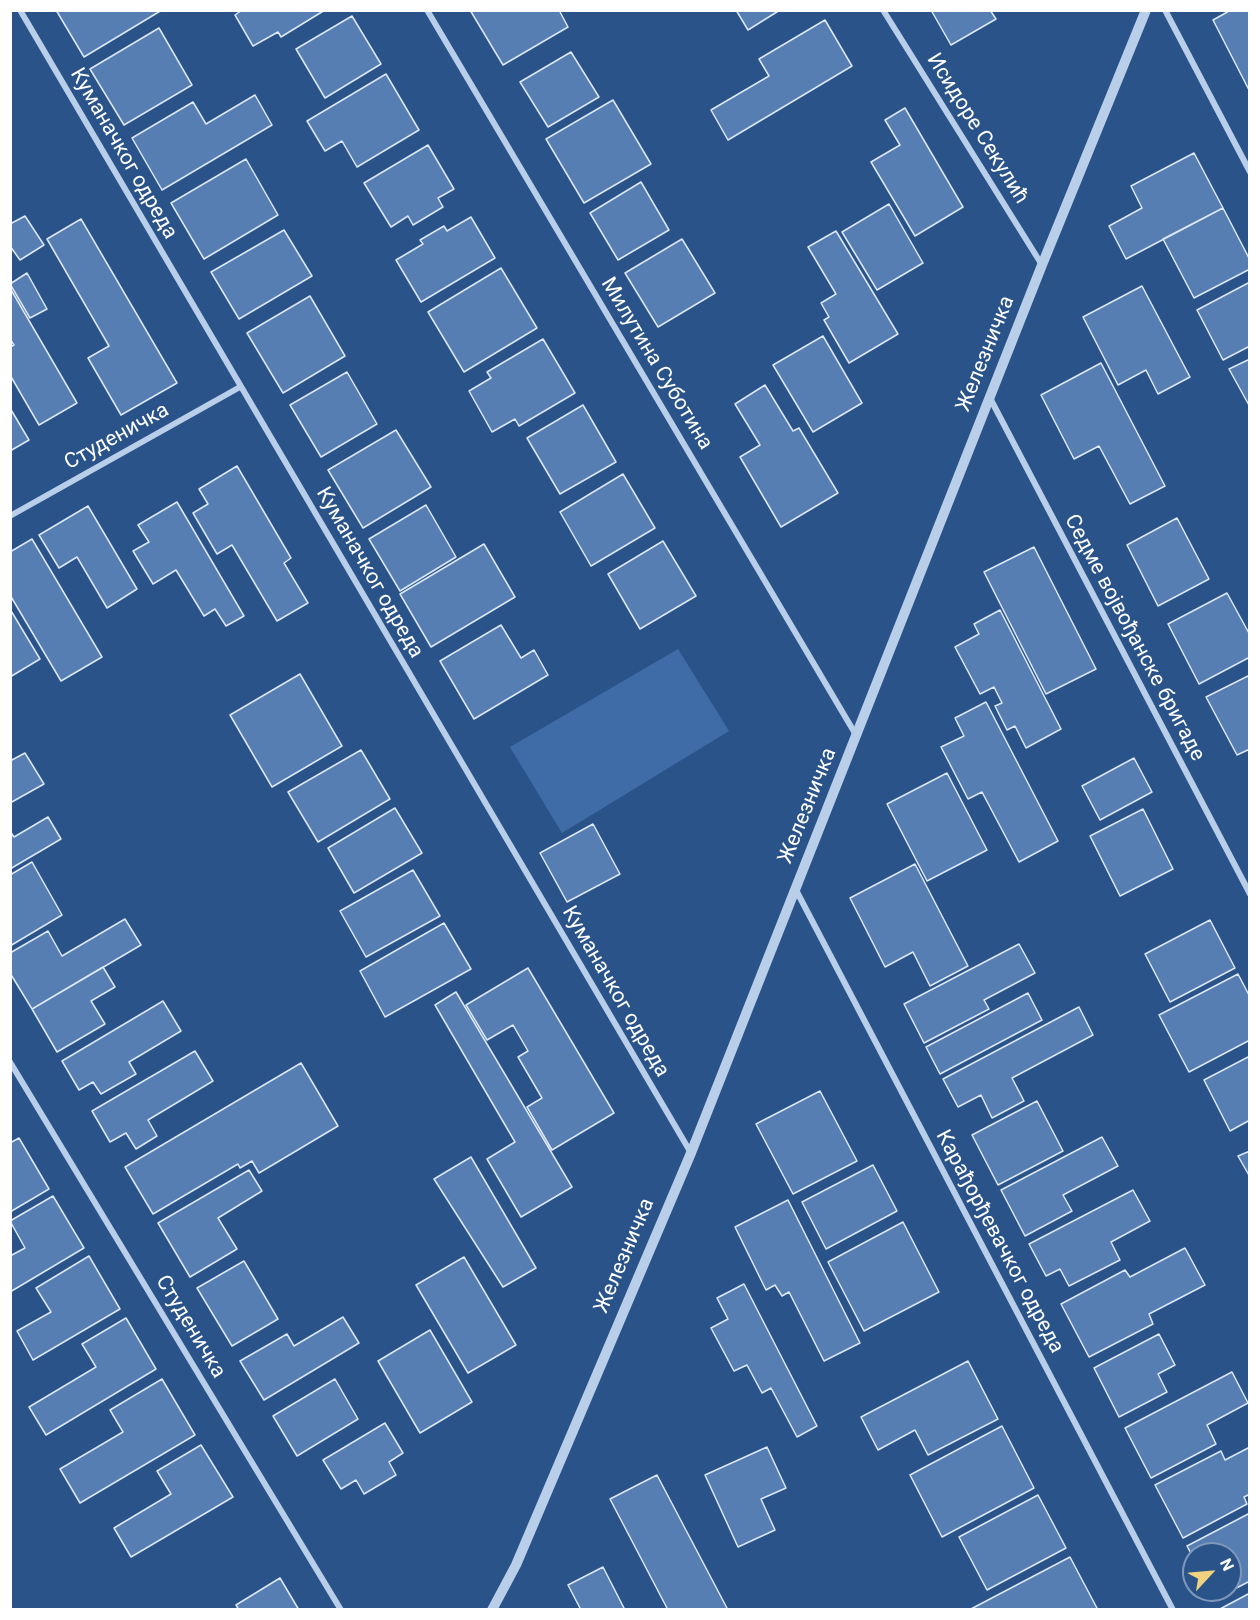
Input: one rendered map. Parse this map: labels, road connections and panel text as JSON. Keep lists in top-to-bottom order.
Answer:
{
  "streets": {
    "street": [
      "Исидоре Секулић",
      "Куманачког одреда",
      "Железничка",
      "Милутина Суботина",
      "Студеничка",
      "Седме војвођанске бригаде",
      "Карађорђевачког одреда"
    ]
  },
  "crossings": [
    ["Исидоре Секулић", "Железничка"],
    ["Куманачког одреда", "Железничка"],
    ["Куманачког одреда", "Студеничка"],
    ["Железничка", "Милутина Суботина"],
    ["Железничка", "Седме војвођанске бригаде"],
    ["Железничка", "Карађорђевачког одреда"]
  ],
  "north": "top right"
}
